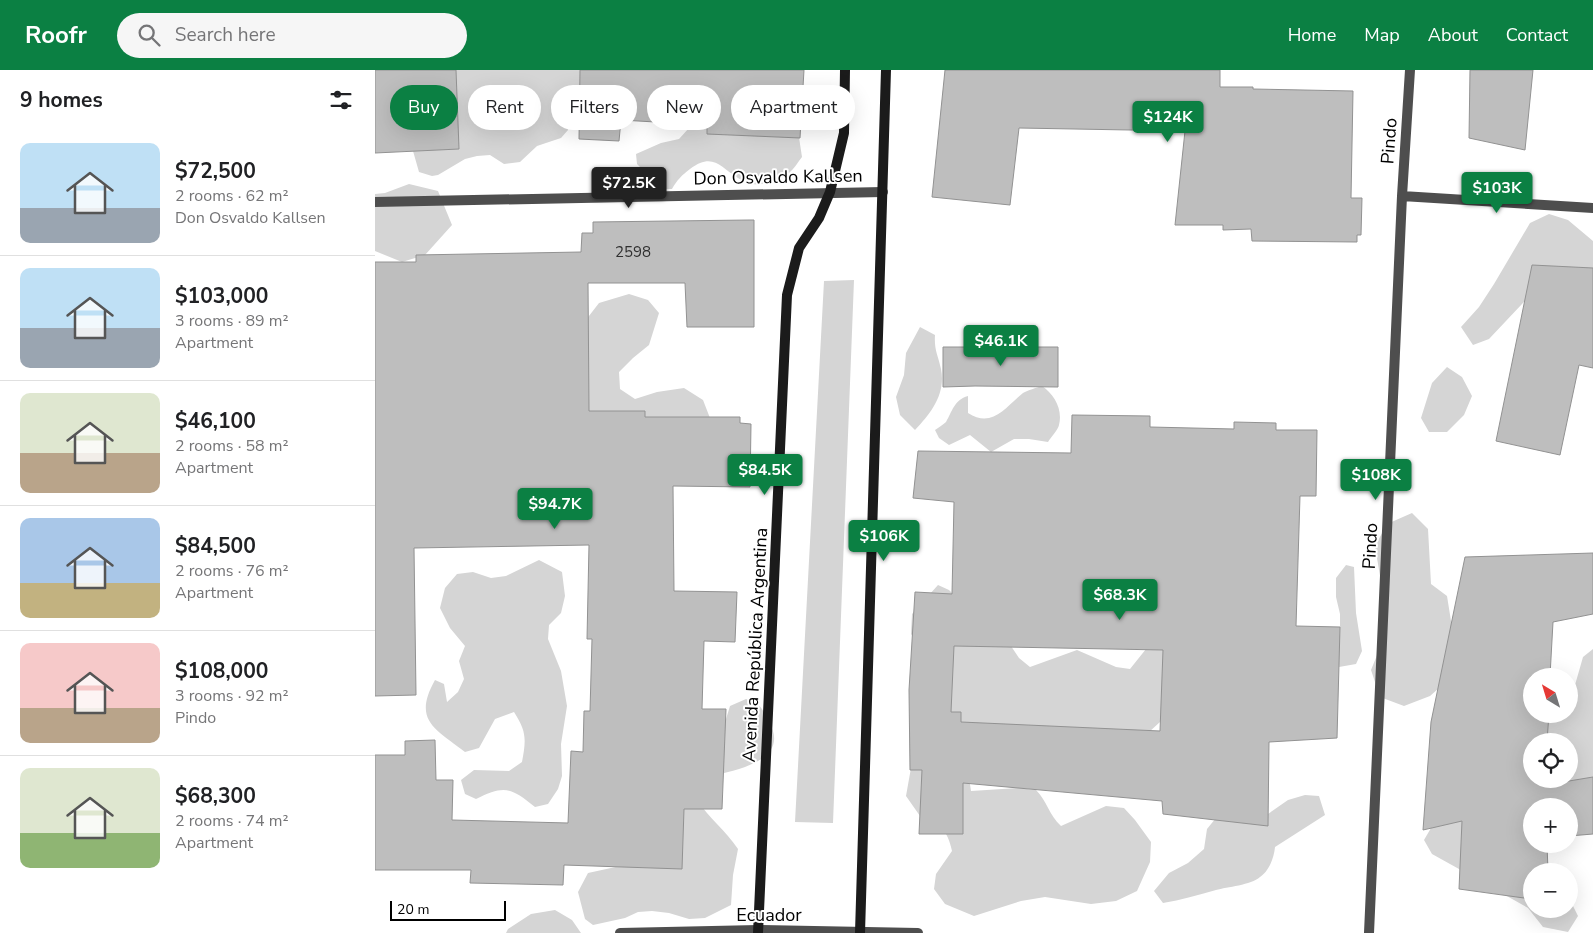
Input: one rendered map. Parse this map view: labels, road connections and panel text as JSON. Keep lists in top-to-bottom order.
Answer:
{
  "streets": {
    "main road": ["Avenida República Argentina"],
    "street": ["Pindo", "Don Osvaldo Kallsen", "Ecuador"]
  },
  "crossings": [
    ["Don Osvaldo Kallsen", "Avenida República Argentina"],
    ["Avenida República Argentina", "Ecuador"]
  ],
  "house_numbers": ["2598"],
  "scale_bar": "20 m",
  "north": "top left",
  "page": {
    "header": "Roofr",
    "search": "Search here",
    "nav": [
      "Home",
      "Map",
      "About",
      "Contact"
    ],
    "heading": "9 homes",
    "chip": [
      "Buy",
      "Rent",
      "Filters",
      "New",
      "Apartment"
    ],
    "price": [
      "$124K",
      "$72.5K",
      "$103K",
      "$46.1K",
      "$84.5K",
      "$108K",
      "$94.7K",
      "$106K",
      "$68.3K"
    ],
    "list": [
      {
        "name": "$72,500",
        "note": "2 rooms · 62 m² · Don Osvaldo Kallsen"
      },
      {
        "name": "$103,000",
        "note": "3 rooms · 89 m² · Apartment"
      },
      {
        "name": "$46,100",
        "note": "2 rooms · 58 m² · Apartment"
      },
      {
        "name": "$84,500",
        "note": "2 rooms · 76 m² · Apartment"
      },
      {
        "name": "$108,000",
        "note": "3 rooms · 92 m² · Pindo"
      },
      {
        "name": "$68,300",
        "note": "2 rooms · 74 m² · Apartment"
      }
    ],
    "map_buttons": ["+", "−"],
    "scale": "20 m"
  }
}
